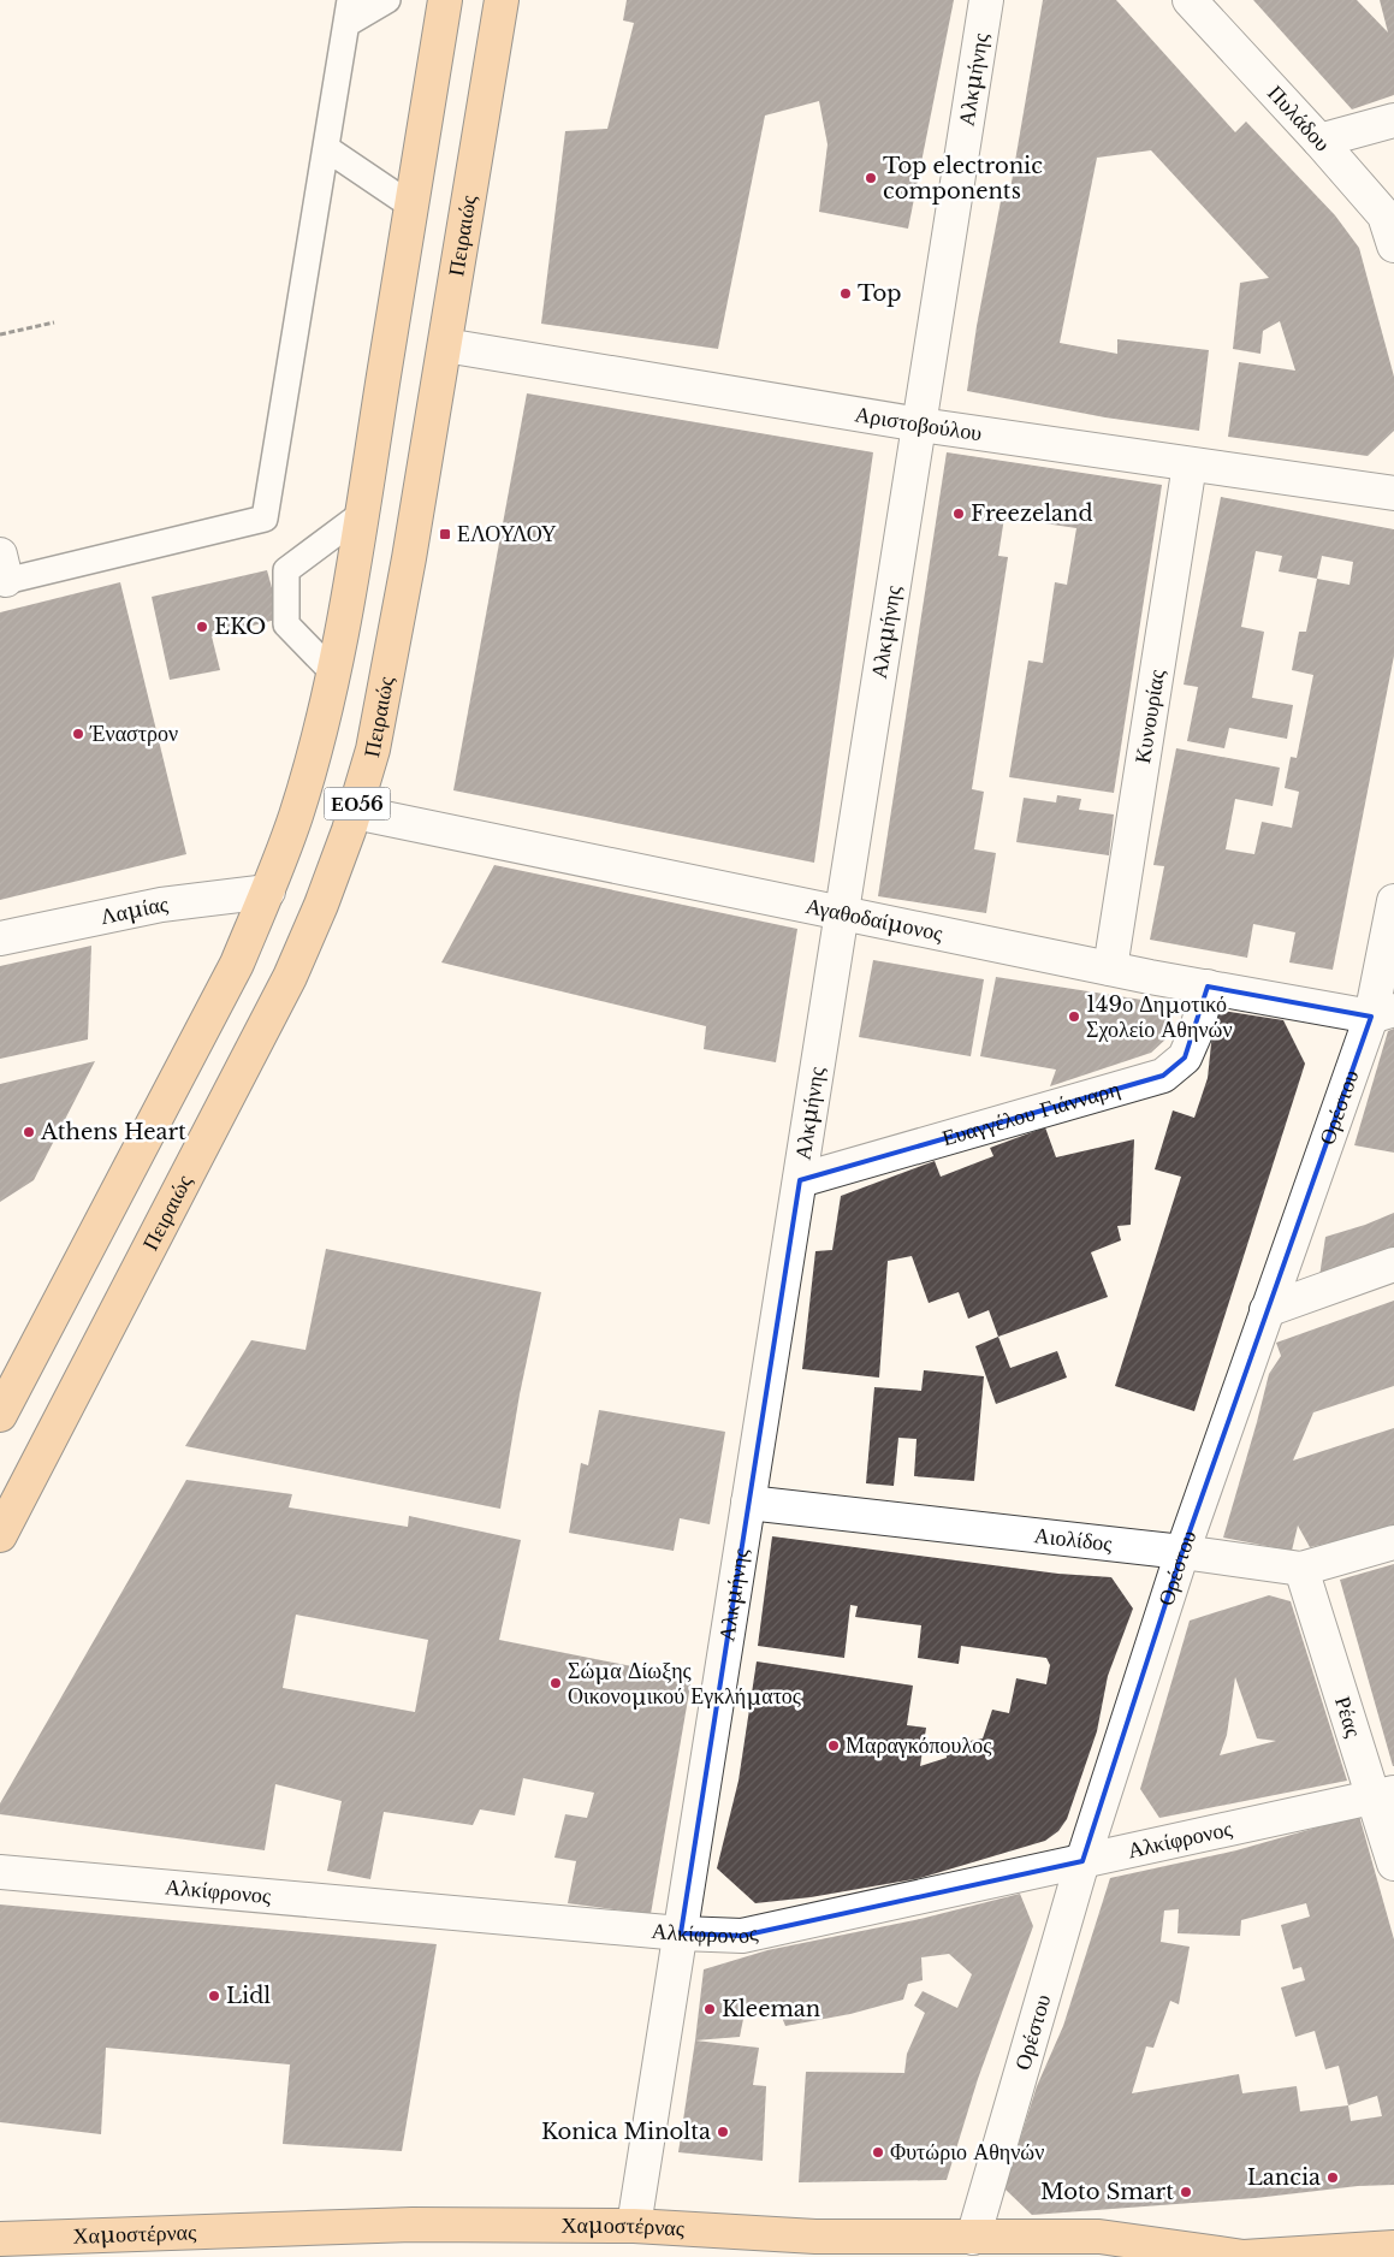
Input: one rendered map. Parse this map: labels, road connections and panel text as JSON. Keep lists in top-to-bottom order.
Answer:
{
  "streets": {
    "main road": ["Πειραιώς", "ΕΟ56", "Χαμοστέρνας"],
    "street": [
      "Αλκμήνης",
      "Πυλάδου",
      "Αριστοβούλου",
      "Κυνουρίας",
      "Λαμίας",
      "Αγαθοδαίμονος",
      "Ορέστου",
      "Ευαγγέλου Γιάνναρη",
      "Αιολίδος",
      "Ρέας",
      "Αλκίφρονος"
    ]
  },
  "crossings": [
    ["Αλκμήνης", "Αριστοβούλου"],
    ["Αλκμήνης", "Αγαθοδαίμονος"],
    ["Αλκμήνης", "Ευαγγέλου Γιάνναρη"],
    ["Αλκμήνης", "Αιολίδος"],
    ["Αλκμήνης", "Αλκίφρονος"],
    ["Αλκμήνης", "Χαμοστέρνας"],
    ["Πειραιώς", "Αριστοβούλου"],
    ["Πειραιώς", "Αγαθοδαίμονος"],
    ["Αριστοβούλου", "Κυνουρίας"],
    ["Κυνουρίας", "Αγαθοδαίμονος"],
    ["ΕΟ56", "Λαμίας"],
    ["Αγαθοδαίμονος", "Ορέστου"],
    ["Αγαθοδαίμονος", "Ευαγγέλου Γιάνναρη"],
    ["Ορέστου", "Αιολίδος"],
    ["Ορέστου", "Αλκίφρονος"],
    ["Ορέστου", "Χαμοστέρνας"],
    ["Αιολίδος", "Ρέας"],
    ["Ρέας", "Αλκίφρονος"]
  ],
  "places": {
    "other": [
      "Top electronic components",
      "Top",
      "Freezeland",
      "EKO",
      "Έναστρον",
      "149ο Δημοτικό Σχολείο Αθηνών",
      "Athens Heart",
      "Σώμα Δίωξης Οικονομικού Εγκλήματος",
      "Μαραγκόπουλος",
      "Lidl",
      "Kleeman",
      "Konica Minolta",
      "Φυτώριο Αθηνών",
      "Lancia",
      "Moto Smart"
    ],
    "transit": ["ΕΛΟΥΛΟΥ"]
  }
}
